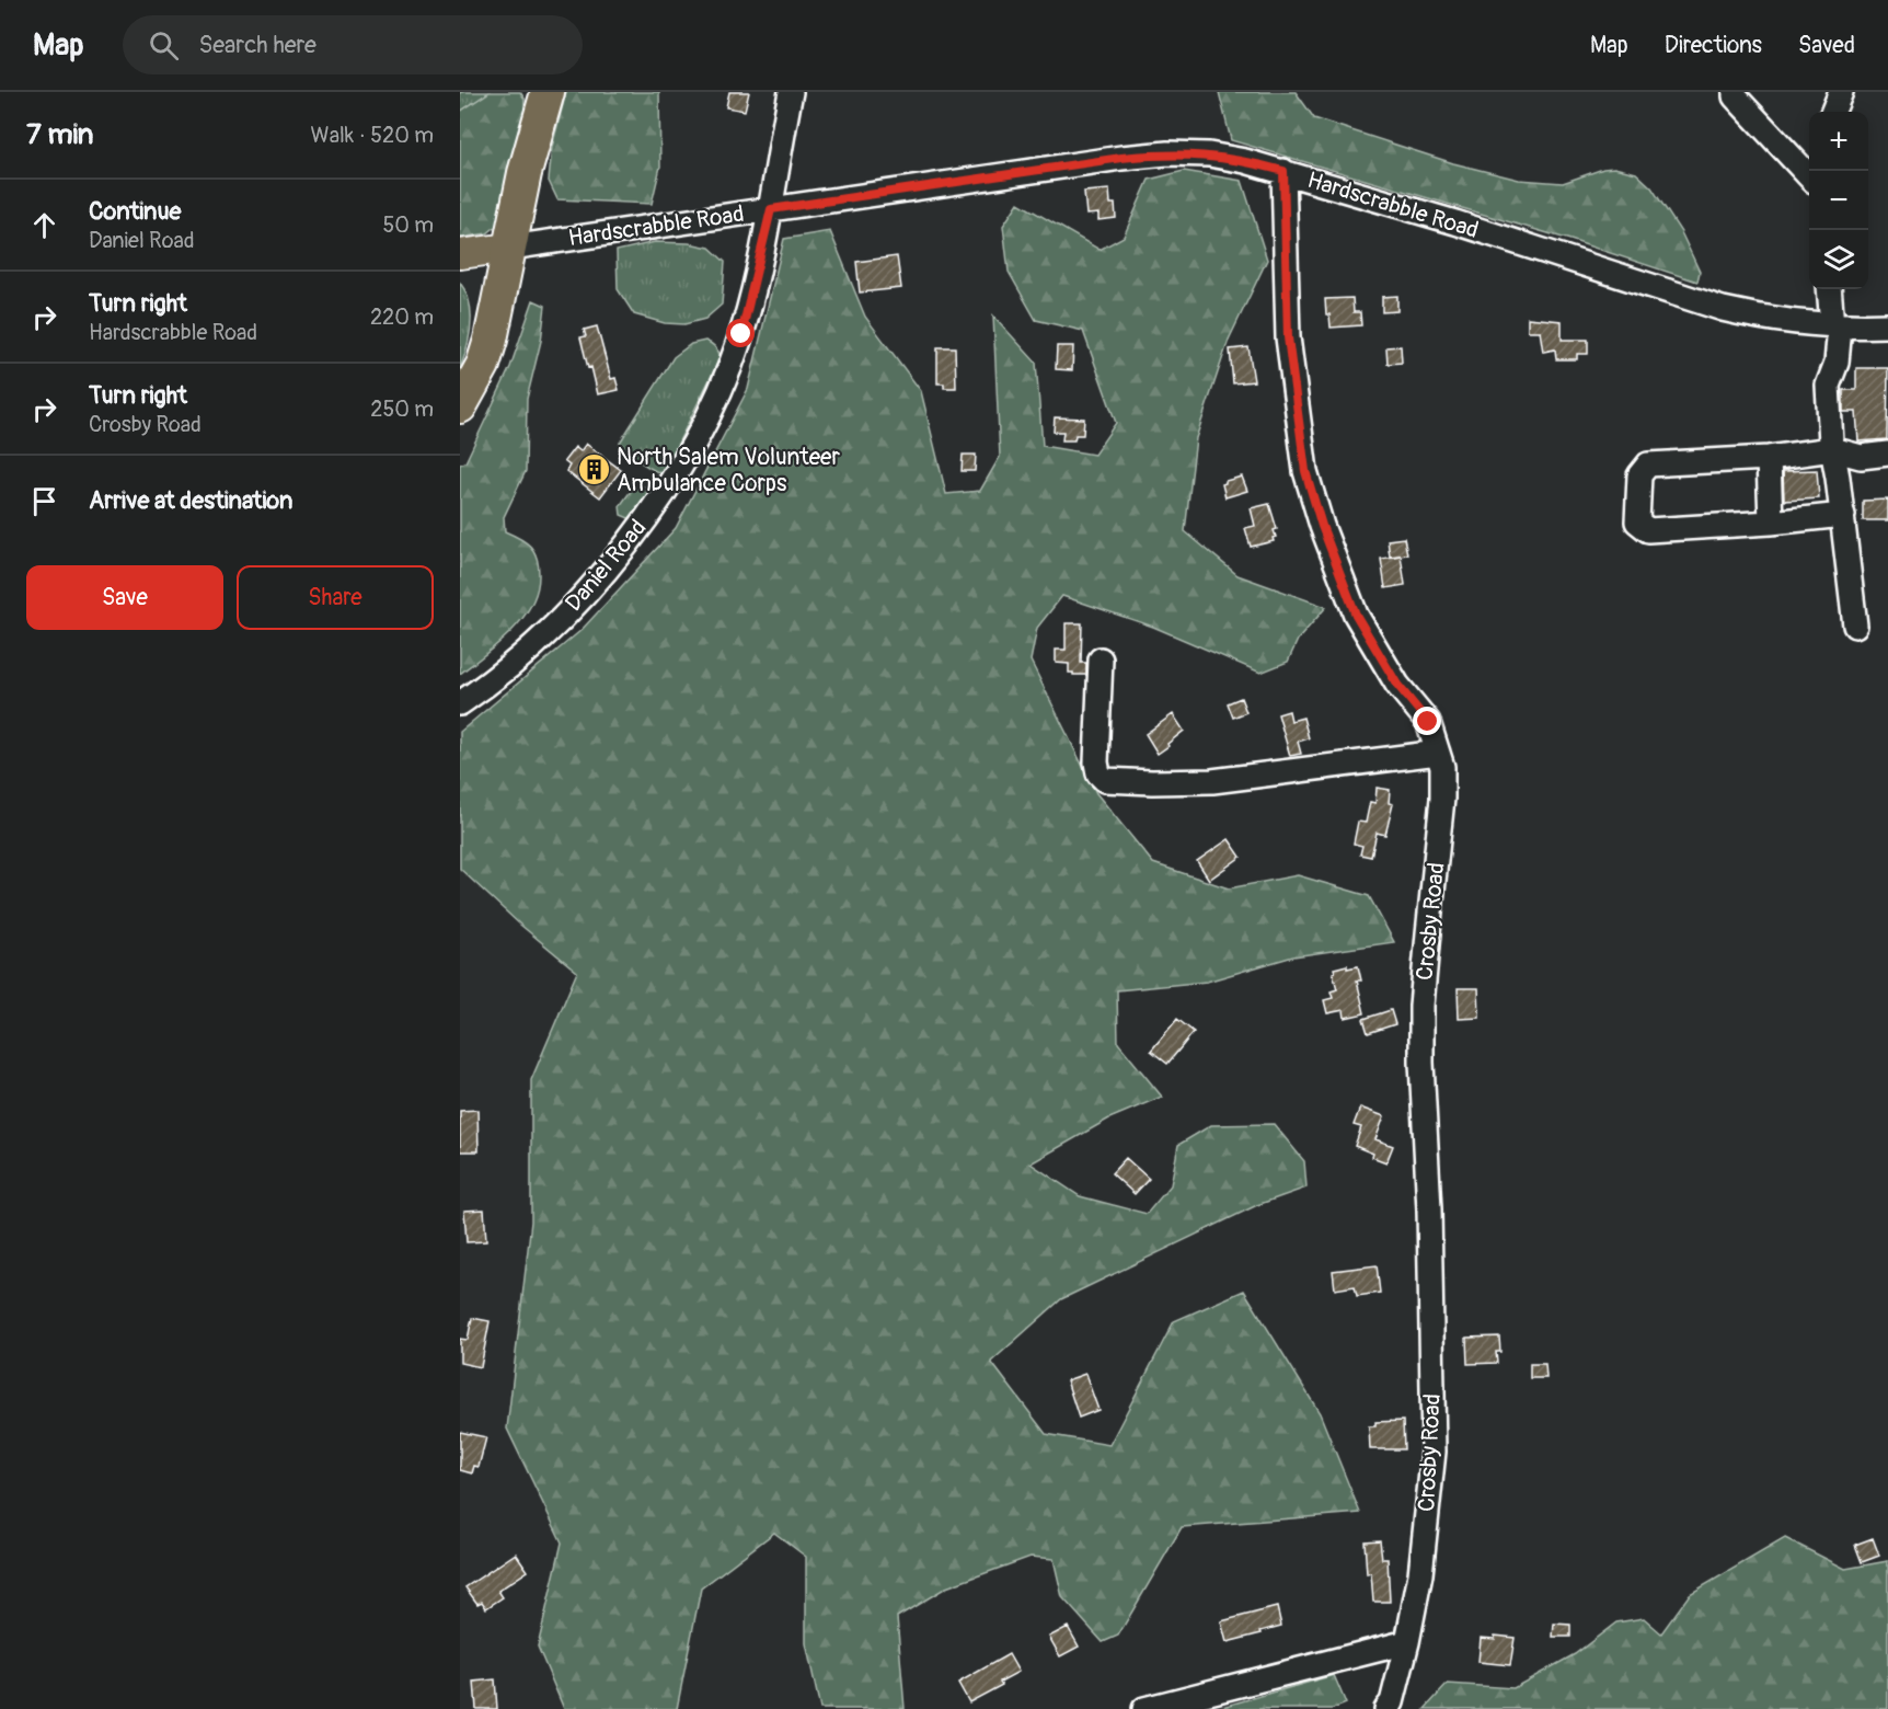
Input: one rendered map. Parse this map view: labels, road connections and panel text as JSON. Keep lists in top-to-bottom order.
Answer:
{
  "streets": {
    "main road": ["Hardscrabble Road"],
    "street": ["Daniel Road", "Crosby Road"]
  },
  "crossings": [
    ["Hardscrabble Road", "Daniel Road"],
    ["Hardscrabble Road", "Crosby Road"]
  ],
  "places": {
    "building": ["North Salem Volunteer Ambulance Corps"]
  },
  "page": {
    "header": "Map",
    "search": "Search here",
    "nav": ["Map", "Directions", "Saved"],
    "heading": ["7 min", "Walk · 520 m"],
    "map_buttons": ["+", "−"],
    "list": [
      ["Continue", "Daniel Road", "50 m"],
      ["Turn right", "Hardscrabble Road", "220 m"],
      ["Turn right", "Crosby Road", "250 m"],
      "Arrive at destination"
    ],
    "buttons": ["Save", "Share"]
  }
}
